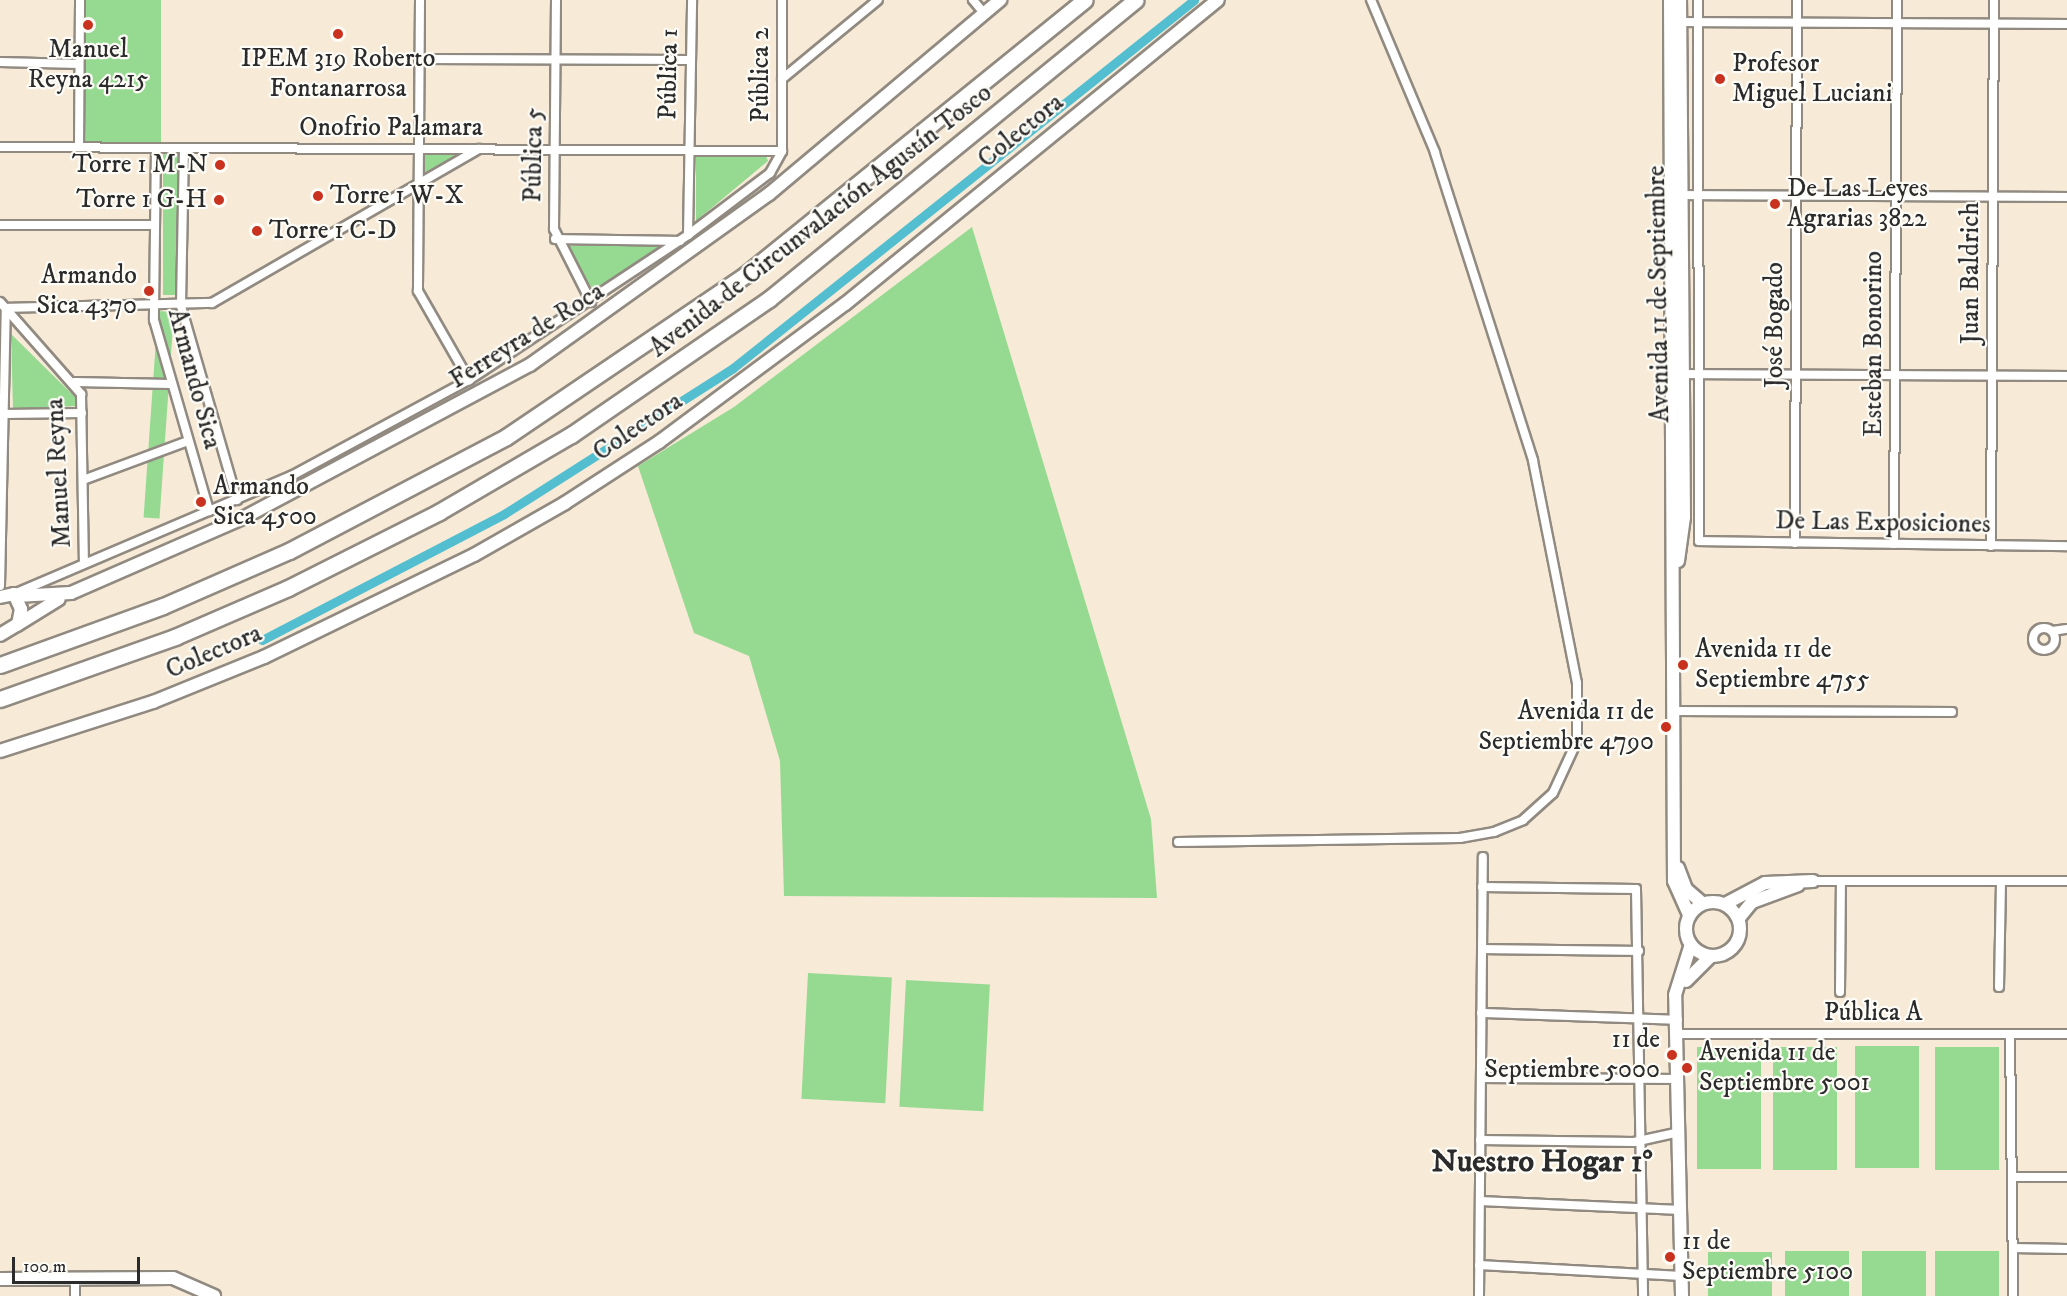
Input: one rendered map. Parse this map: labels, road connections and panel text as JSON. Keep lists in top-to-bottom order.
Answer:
{
  "streets": {
    "highway": ["Avenida de Circunvalación Agustín Tosco"],
    "street": [
      "Pública 1",
      "Pública 2",
      "Onofrio Palamara",
      "Colectora",
      "Pública 5",
      "Juan Baldrich",
      "Avenida 11 de Septiembre",
      "José Bogado",
      "Ferreyra de Roca",
      "Esteban Bonorino",
      "Armando Sica",
      "Manuel Reyna",
      "De Las Exposiciones",
      "Pública A"
    ]
  },
  "crossings": [
    ["Pública 1", "Onofrio Palamara"],
    ["Pública 2", "Onofrio Palamara"],
    ["Onofrio Palamara", "Pública 5"],
    ["Onofrio Palamara", "Armando Sica"],
    ["Juan Baldrich", "De Las Exposiciones"],
    ["Avenida 11 de Septiembre", "De Las Exposiciones"],
    ["José Bogado", "De Las Exposiciones"],
    ["Ferreyra de Roca", "Armando Sica"],
    ["Ferreyra de Roca", "Manuel Reyna"],
    ["Esteban Bonorino", "De Las Exposiciones"]
  ],
  "districts": ["Nuestro Hogar 1°"],
  "places": [
    "Manuel Reyna 4215",
    "IPEM 319 Roberto Fontanarrosa",
    "Profesor Miguel Luciani",
    "Torre 1 M-N",
    "Torre 1 W-X",
    "Torre 1 G-H",
    "De Las Leyes Agrarias 3822",
    "Torre 1 C-D",
    "Armando Sica 4370",
    "Armando Sica 4500",
    "Avenida 11 de Septiembre 4755",
    "Avenida 11 de Septiembre 4790",
    "11 de Septiembre 5000",
    "Avenida 11 de Septiembre 5001",
    "11 de Septiembre 5100"
  ],
  "scale_bar": "100 m"
}
